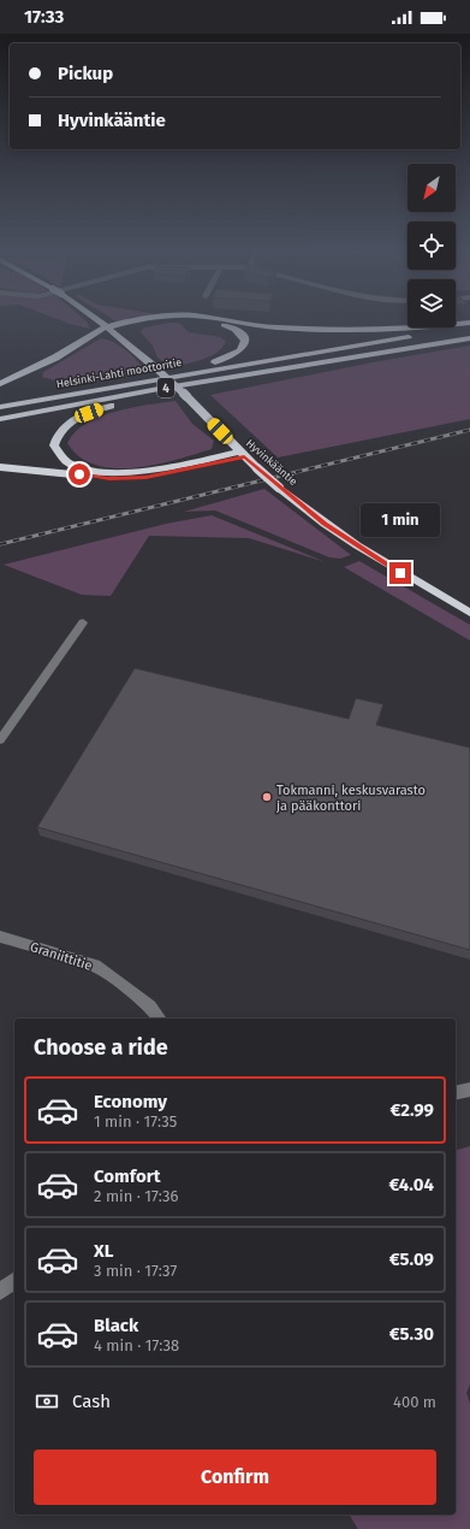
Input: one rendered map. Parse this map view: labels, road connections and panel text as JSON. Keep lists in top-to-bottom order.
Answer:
{
  "streets": {
    "highway": ["Helsinki-Lahti moottoritie", "4", "Hyvinkääntie"],
    "street": ["Graniittitie"]
  },
  "places": ["Tokmanni, keskusvarasto ja pääkonttori"],
  "north": "bottom left",
  "page": {
    "status": "17:33",
    "banner": ["Pickup", "Hyvinkääntie"],
    "bubble": "1 min",
    "heading": "Choose a ride",
    "list": [
      {
        "name": "Economy",
        "note": "1 min · 17:35",
        "value": "€2.99"
      },
      {
        "name": "Comfort",
        "note": "2 min · 17:36",
        "value": "€4.04"
      },
      {
        "name": "XL",
        "note": "3 min · 17:37",
        "value": "€5.09"
      },
      {
        "name": "Black",
        "note": "4 min · 17:38",
        "value": "€5.30"
      }
    ],
    "pay": ["Cash", "400 m"],
    "buttons": "Confirm"
  }
}
